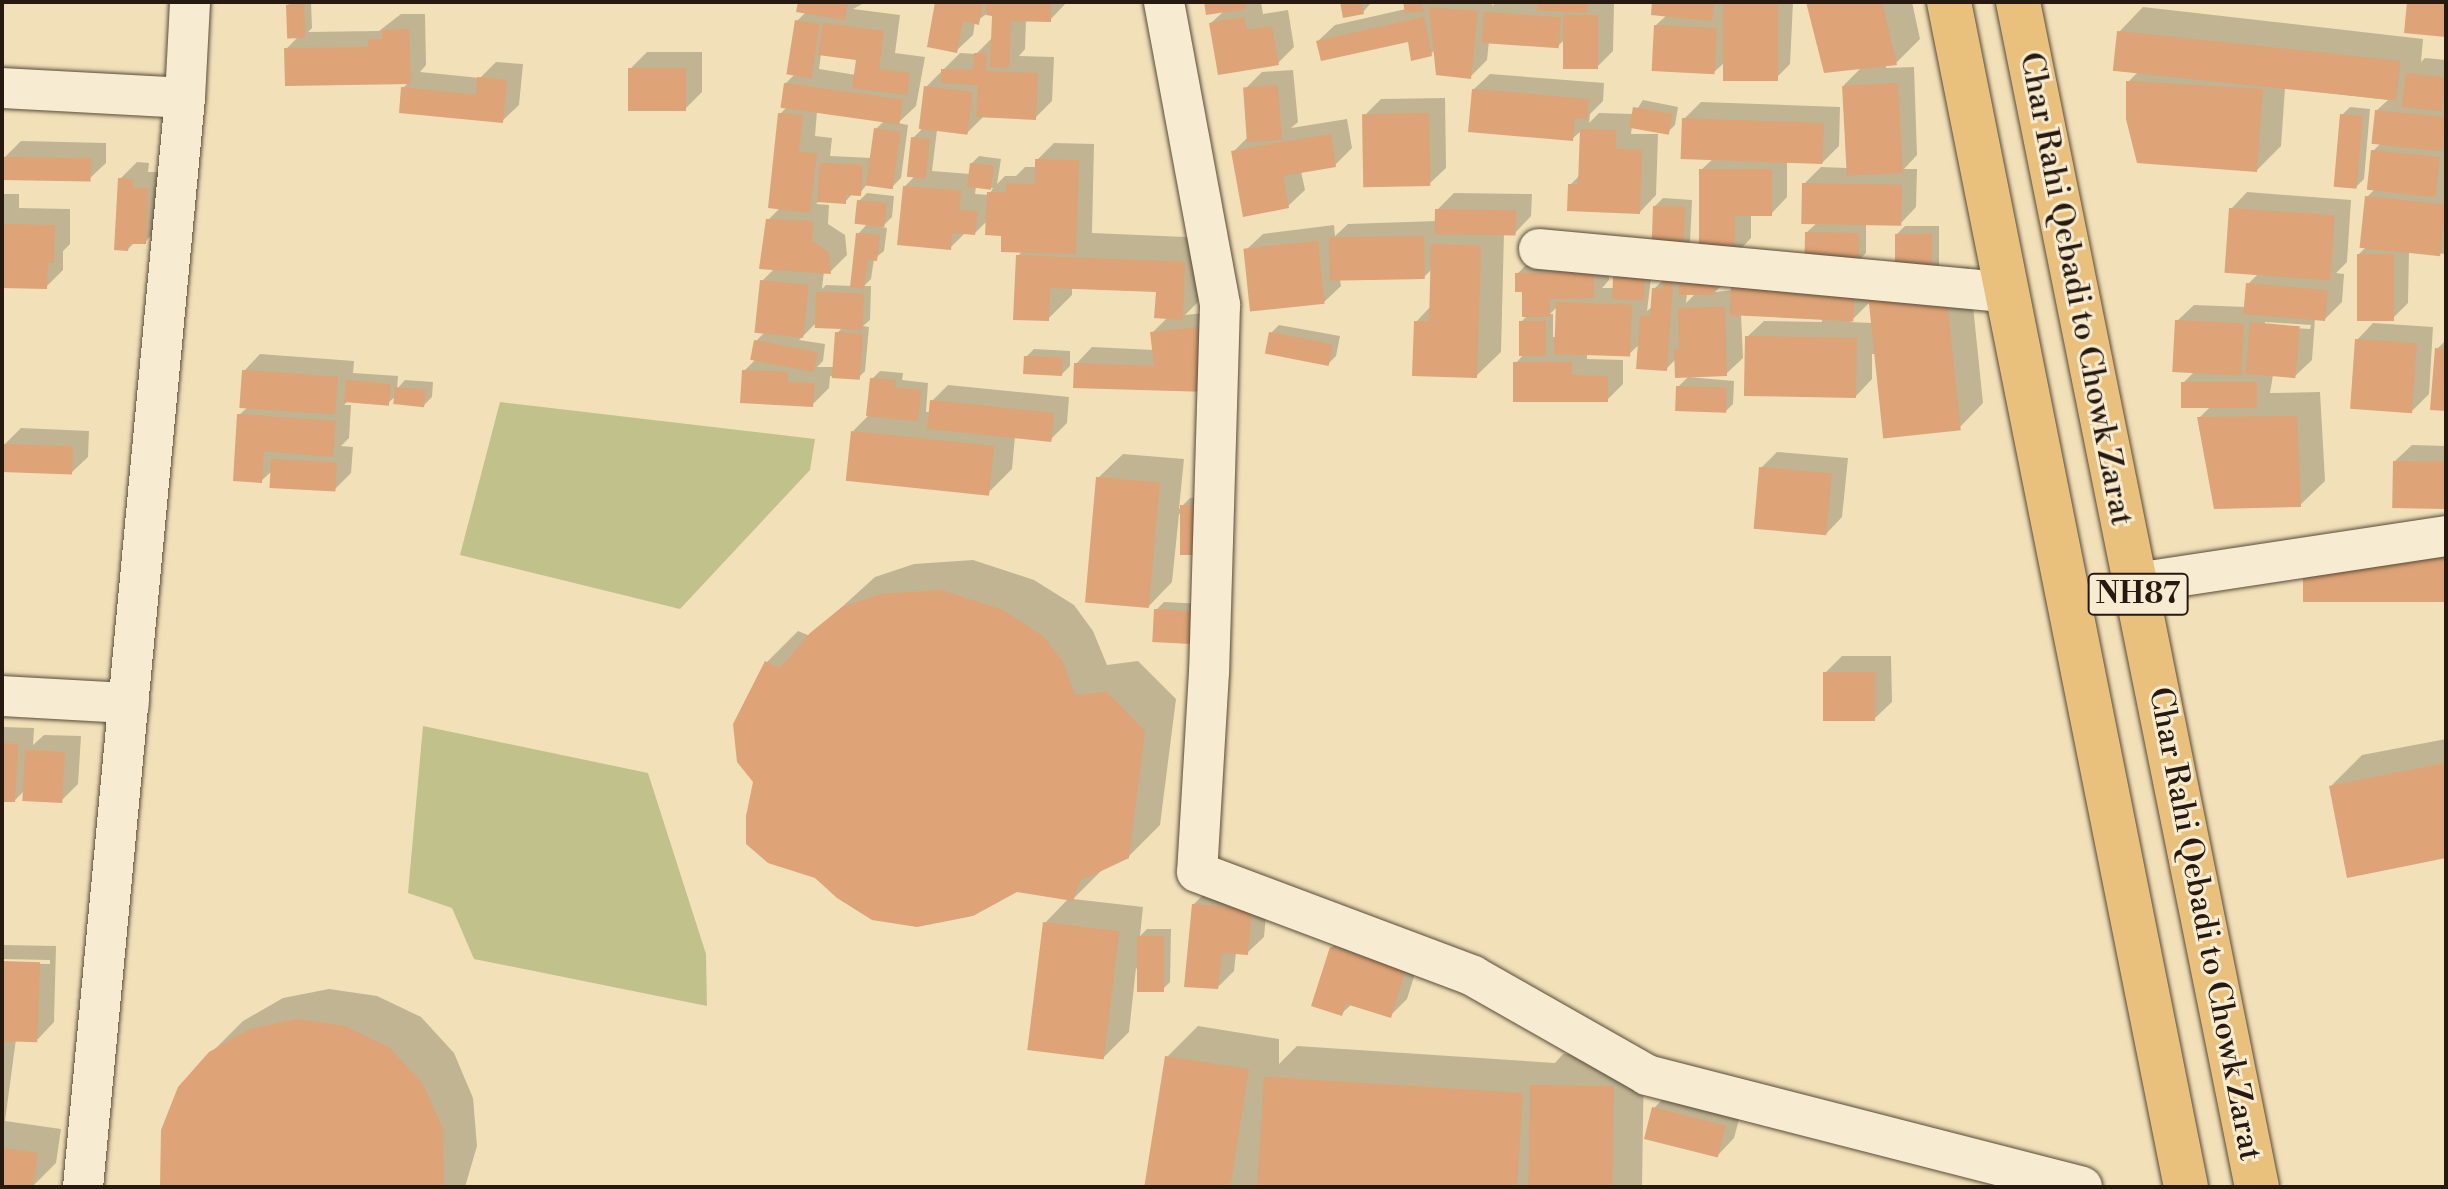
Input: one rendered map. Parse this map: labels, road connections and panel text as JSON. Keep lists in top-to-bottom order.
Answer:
{
  "streets": {
    "highway": ["Char Rahi Qebadi to Chowk Zarat", "NH87"]
  }
}
